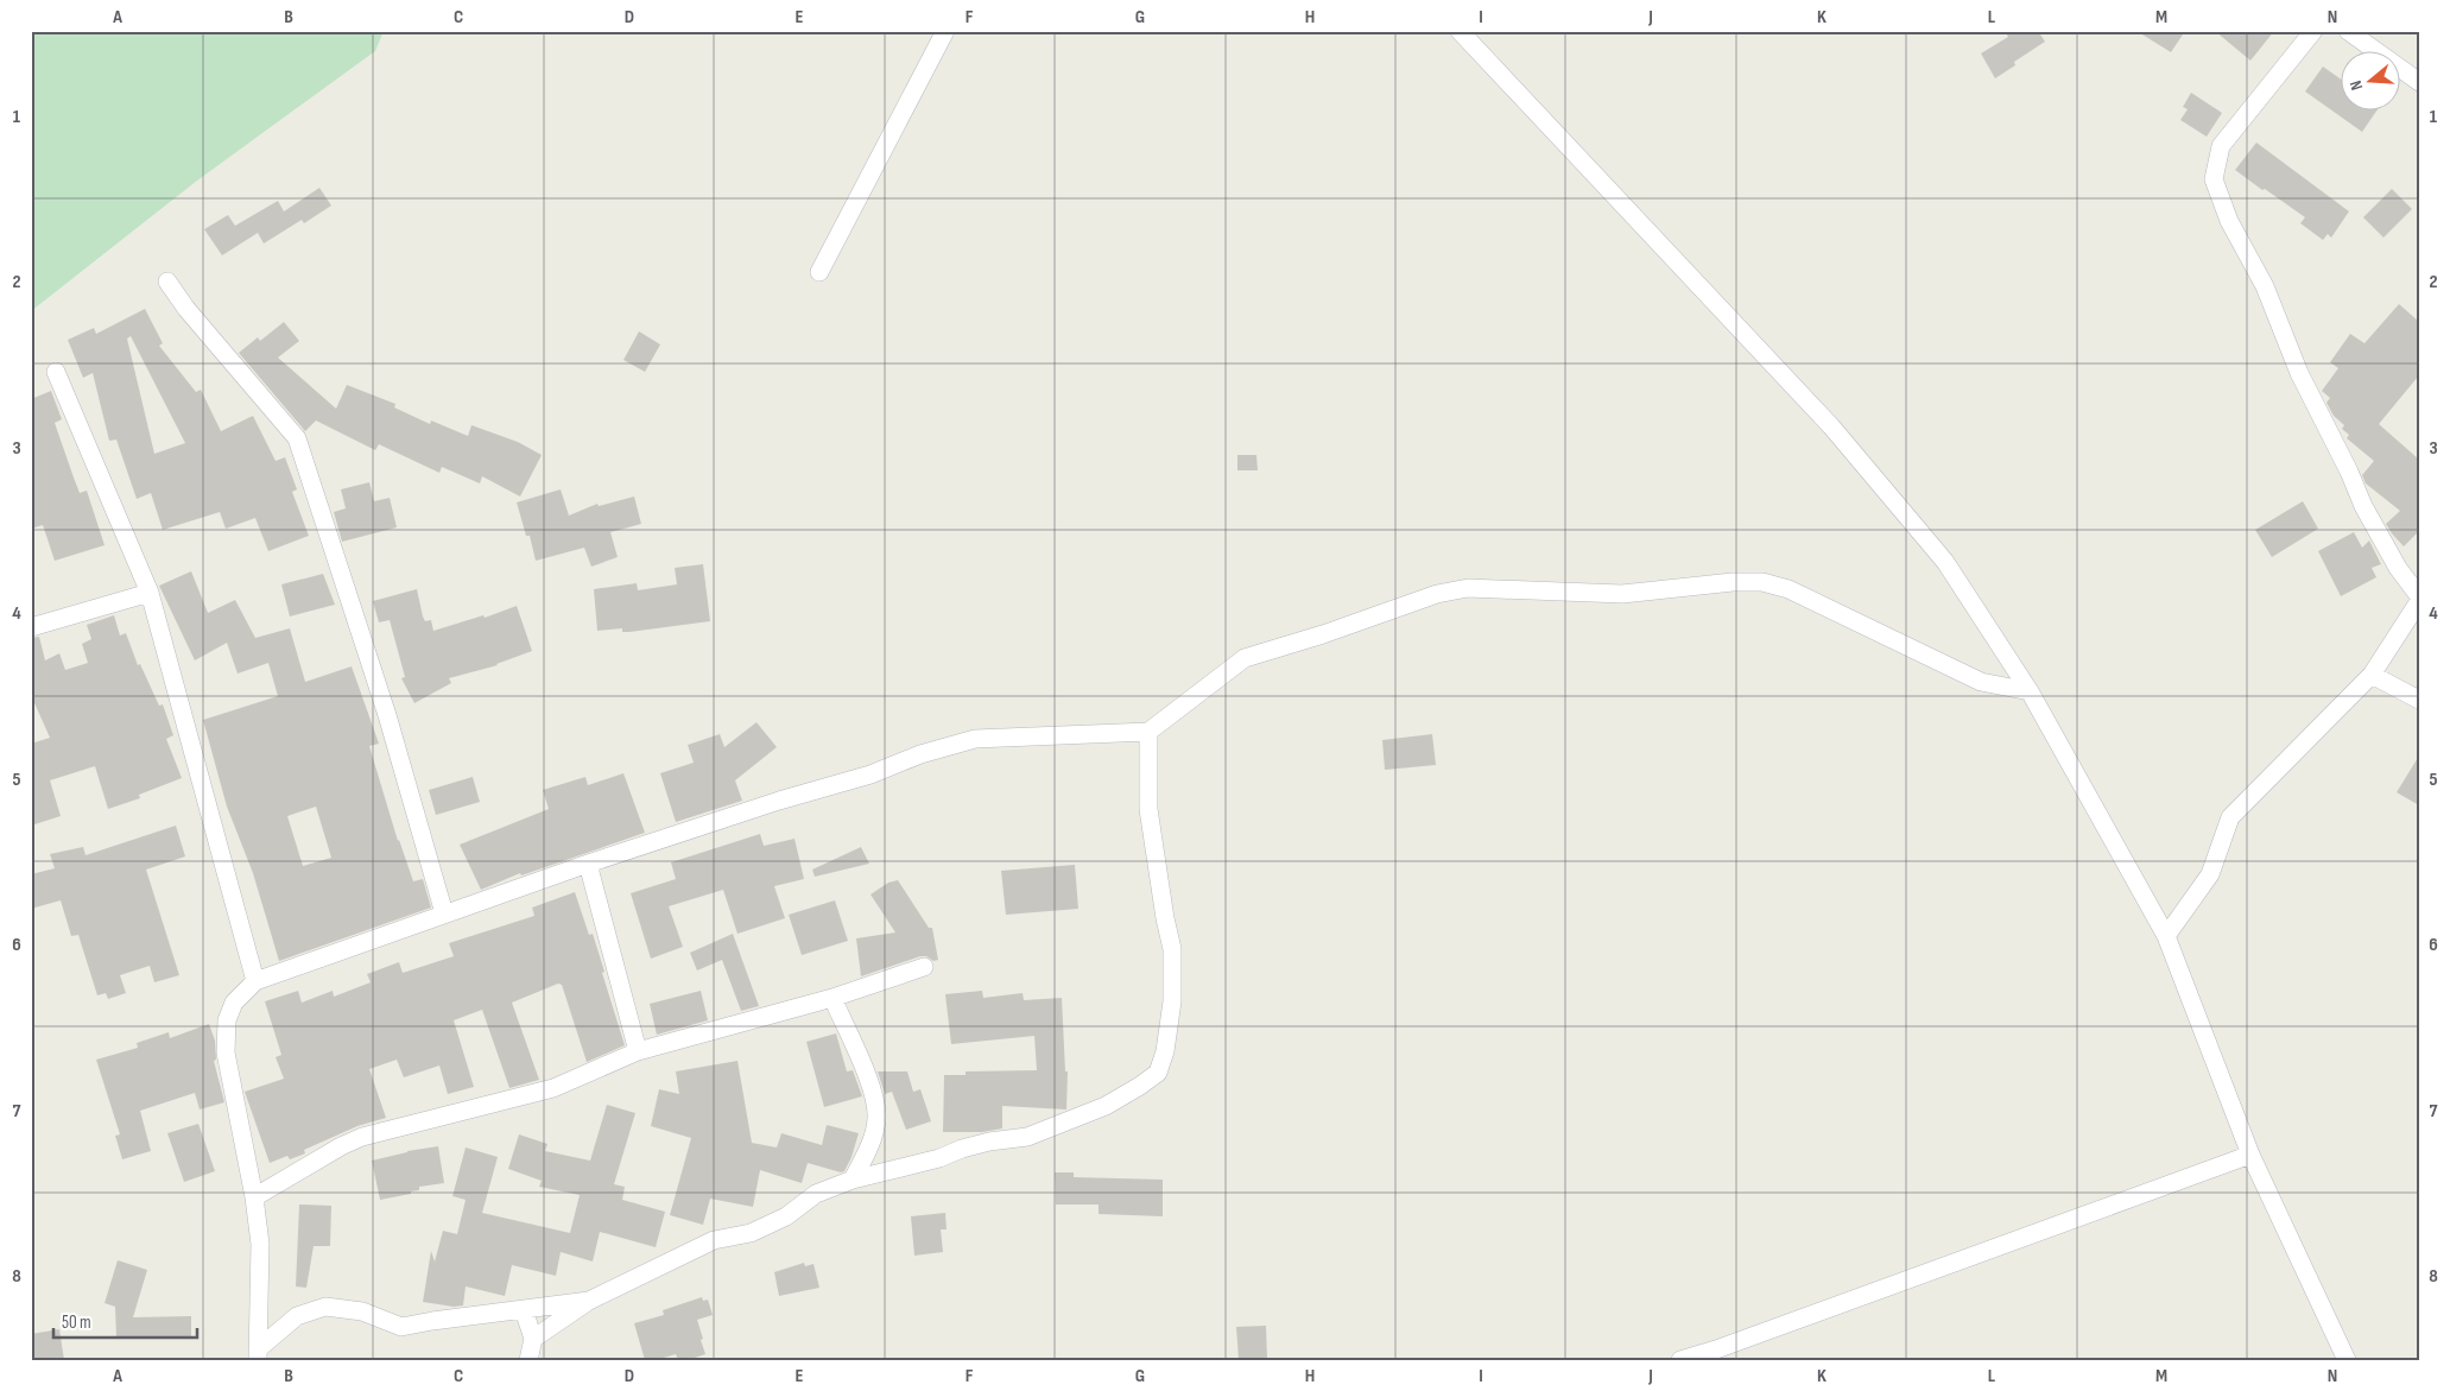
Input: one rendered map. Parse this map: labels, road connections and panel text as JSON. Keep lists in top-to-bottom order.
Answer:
{
  "scale_bar": "50 m",
  "north": "left",
  "grid": {
    "columns": [
      "A",
      "B",
      "C",
      "D",
      "E",
      "F",
      "G",
      "H",
      "I",
      "J",
      "K",
      "L",
      "M",
      "N"
    ],
    "rows": [
      "1",
      "2",
      "3",
      "4",
      "5",
      "6",
      "7",
      "8"
    ]
  }
}
